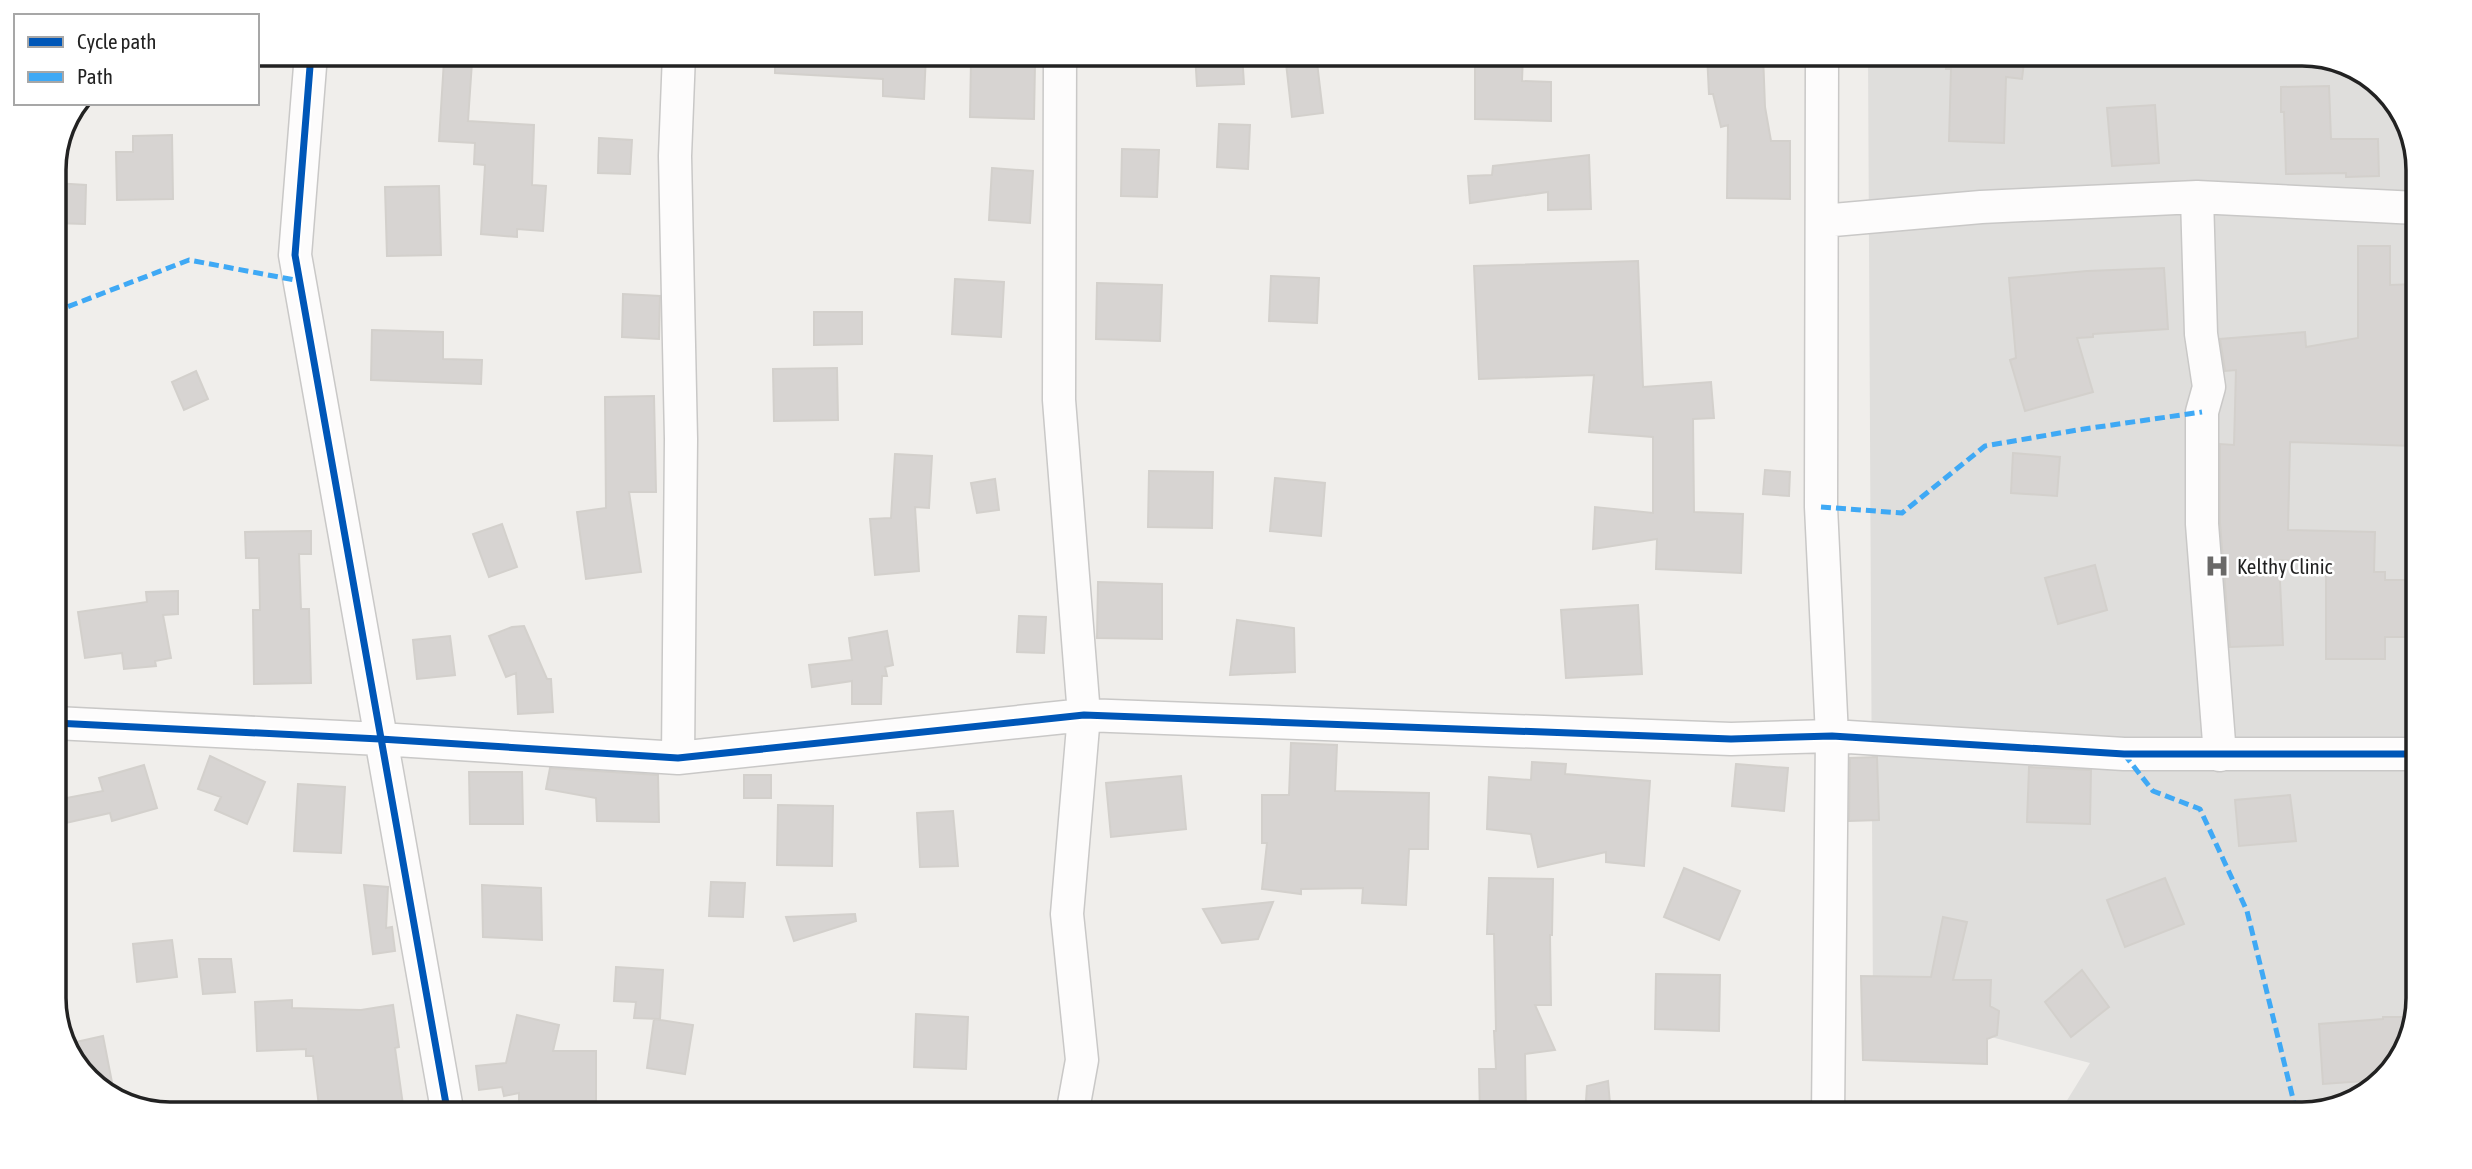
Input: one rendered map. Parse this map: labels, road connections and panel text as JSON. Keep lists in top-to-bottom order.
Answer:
{
  "places": {
    "hospital": ["Kelthy Clinic"]
  },
  "legend": ["Cycle path", "Path"]
}
